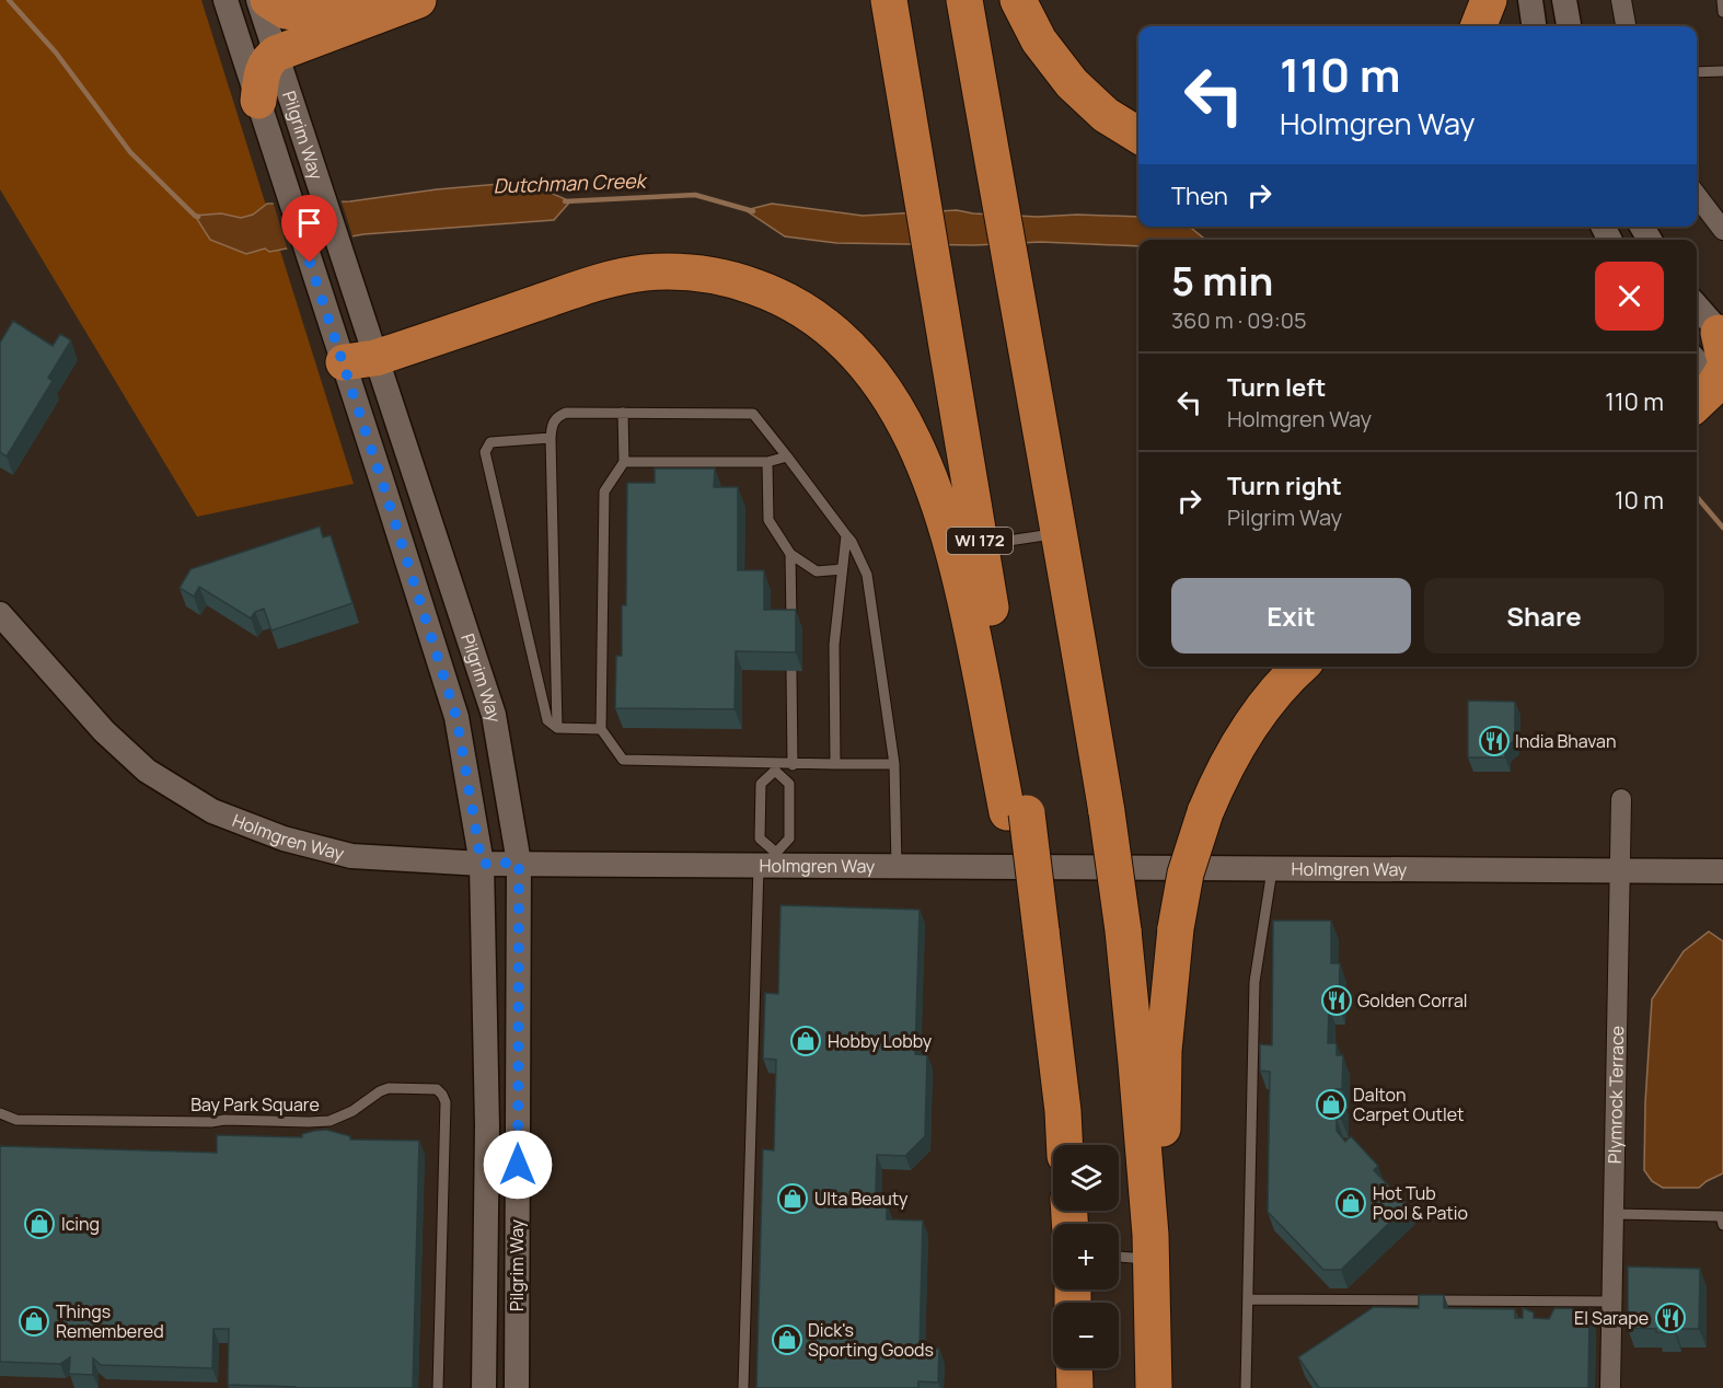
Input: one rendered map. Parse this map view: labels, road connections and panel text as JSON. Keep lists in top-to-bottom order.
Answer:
{
  "streets": {
    "highway": ["WI 172"],
    "street": ["Pilgrim Way", "Holmgren Way", "Plymrock Terrace"],
    "lane": ["Bay Park Square"]
  },
  "crossings": [
    ["Pilgrim Way", "Holmgren Way"],
    ["Holmgren Way", "Plymrock Terrace"]
  ],
  "water": ["Dutchman Creek"],
  "places": {
    "restaurant": ["India Bhavan", "Golden Corral", "El Sarape"],
    "shop": [
      "Hobby Lobby",
      "Dalton Carpet Outlet",
      "Ulta Beauty",
      "Hot Tub Pool & Patio",
      "Icing",
      "Things Remembered",
      "Dick's Sporting Goods"
    ]
  },
  "page": {
    "turn": ["110 m", "Holmgren Way"],
    "then": "Then",
    "heading": ["5 min", "360 m · 09:05"],
    "list": [
      {
        "name": "Turn left",
        "note": "Holmgren Way",
        "value": "110 m"
      },
      {
        "name": "Turn right",
        "note": "Pilgrim Way",
        "value": "10 m"
      }
    ],
    "buttons": ["Exit", "Share"],
    "map_buttons": ["+", "−"]
  }
}
